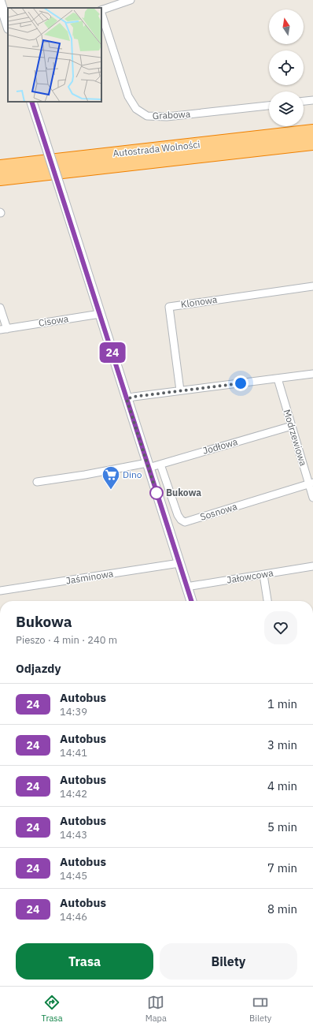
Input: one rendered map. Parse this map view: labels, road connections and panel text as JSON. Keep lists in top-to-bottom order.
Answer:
{
  "streets": {
    "highway": ["Autostrada Wolności"],
    "street": [
      "Grabowa",
      "Klonowa",
      "Cisowa",
      "Modrzewiowa",
      "Jodłowa",
      "Sosnowa",
      "Jałowcowa",
      "Jaśminowa"
    ]
  },
  "crossings": [
    ["Modrzewiowa", "Jodłowa"],
    ["Modrzewiowa", "Sosnowa"],
    ["Jodłowa", "Sosnowa"]
  ],
  "places": {
    "supermarket": ["Dino"],
    "other": ["Bukowa"]
  },
  "lines": ["bus line 24"],
  "north": "top",
  "page": {
    "on_map": "24",
    "heading": [
      ["Bukowa", "Pieszo · 4 min · 240 m"],
      "Odjazdy"
    ],
    "list": [
      {
        "mark": "24",
        "name": "Autobus",
        "note": "14:39",
        "value": "1 min"
      },
      {
        "mark": "24",
        "name": "Autobus",
        "note": "14:41",
        "value": "3 min"
      },
      {
        "mark": "24",
        "name": "Autobus",
        "note": "14:42",
        "value": "4 min"
      },
      {
        "mark": "24",
        "name": "Autobus",
        "note": "14:43",
        "value": "5 min"
      },
      {
        "mark": "24",
        "name": "Autobus",
        "note": "14:45",
        "value": "7 min"
      },
      {
        "mark": "24",
        "name": "Autobus",
        "note": "14:46",
        "value": "8 min"
      }
    ],
    "buttons": ["Trasa", "Bilety"],
    "tabs": ["Trasa", "Mapa", "Bilety"]
  }
}
